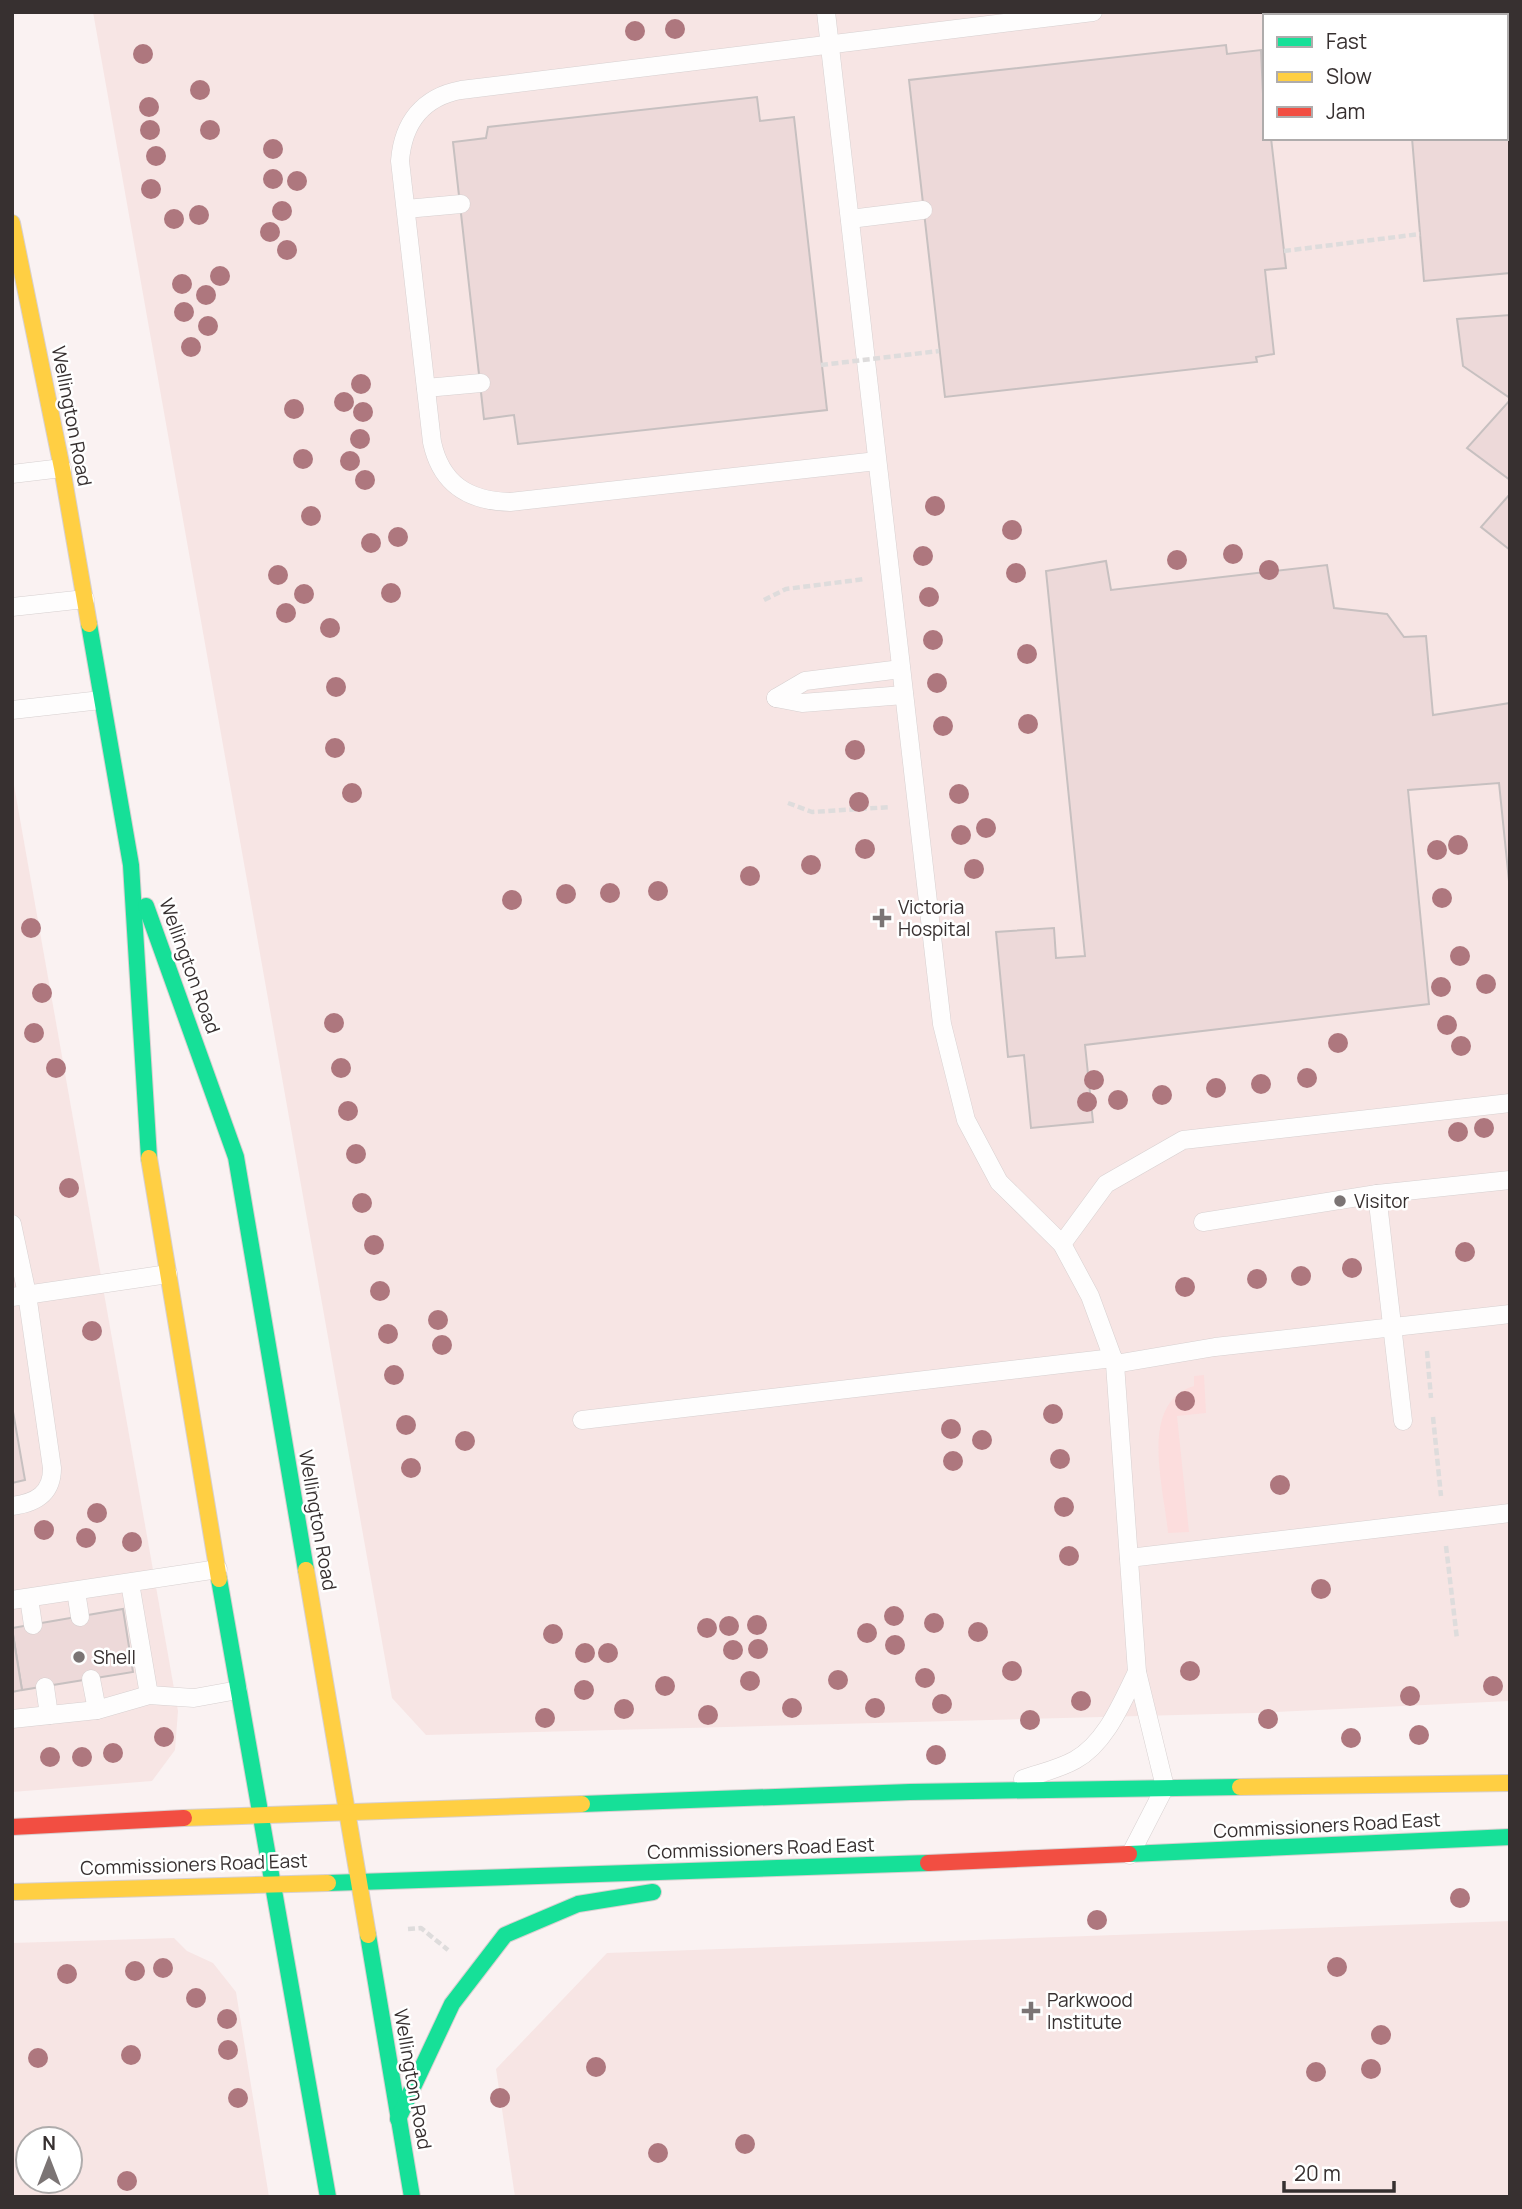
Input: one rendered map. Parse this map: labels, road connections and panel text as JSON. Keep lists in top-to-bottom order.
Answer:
{
  "streets": {
    "main road": ["Wellington Road", "Commissioners Road East"]
  },
  "crossings": [
    ["Wellington Road", "Commissioners Road East"]
  ],
  "places": {
    "health": ["Victoria Hospital", "Parkwood Institute"],
    "other": ["Visitor", "Shell"]
  },
  "legend": ["Fast", "Slow", "Jam"],
  "scale_bar": "20 m",
  "north": "top"
}
